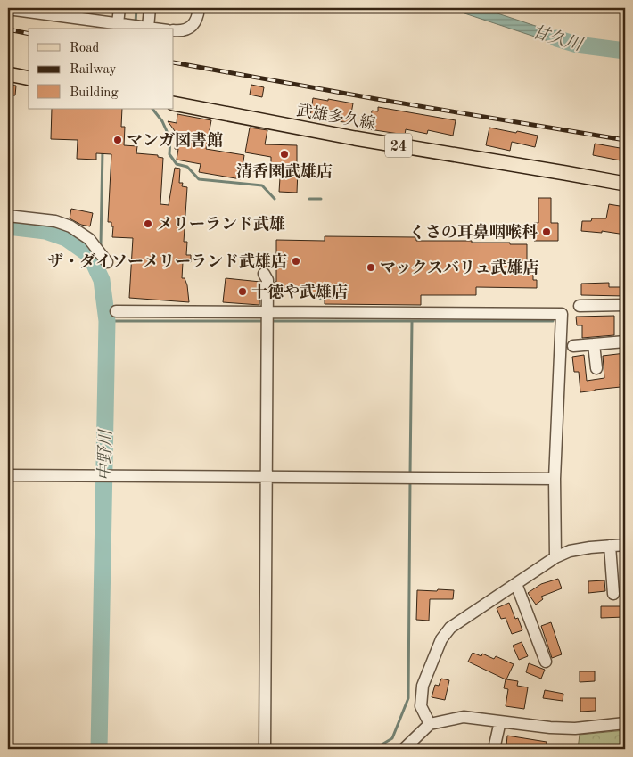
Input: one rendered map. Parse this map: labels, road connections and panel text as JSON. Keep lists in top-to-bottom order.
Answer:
{
  "streets": {
    "main road": ["武雄多久線", "24"]
  },
  "water": ["甘久川", "中野川"],
  "places": [
    "マンガ図書館",
    "清香園武雄店",
    "メリーランド武雄",
    "くさの耳鼻咽喉科",
    "ザ・ダイソーメリーランド武雄店",
    "マックスバリュ武雄店",
    "十徳や武雄店"
  ],
  "legend": ["Road", "Railway", "Building"]
}
